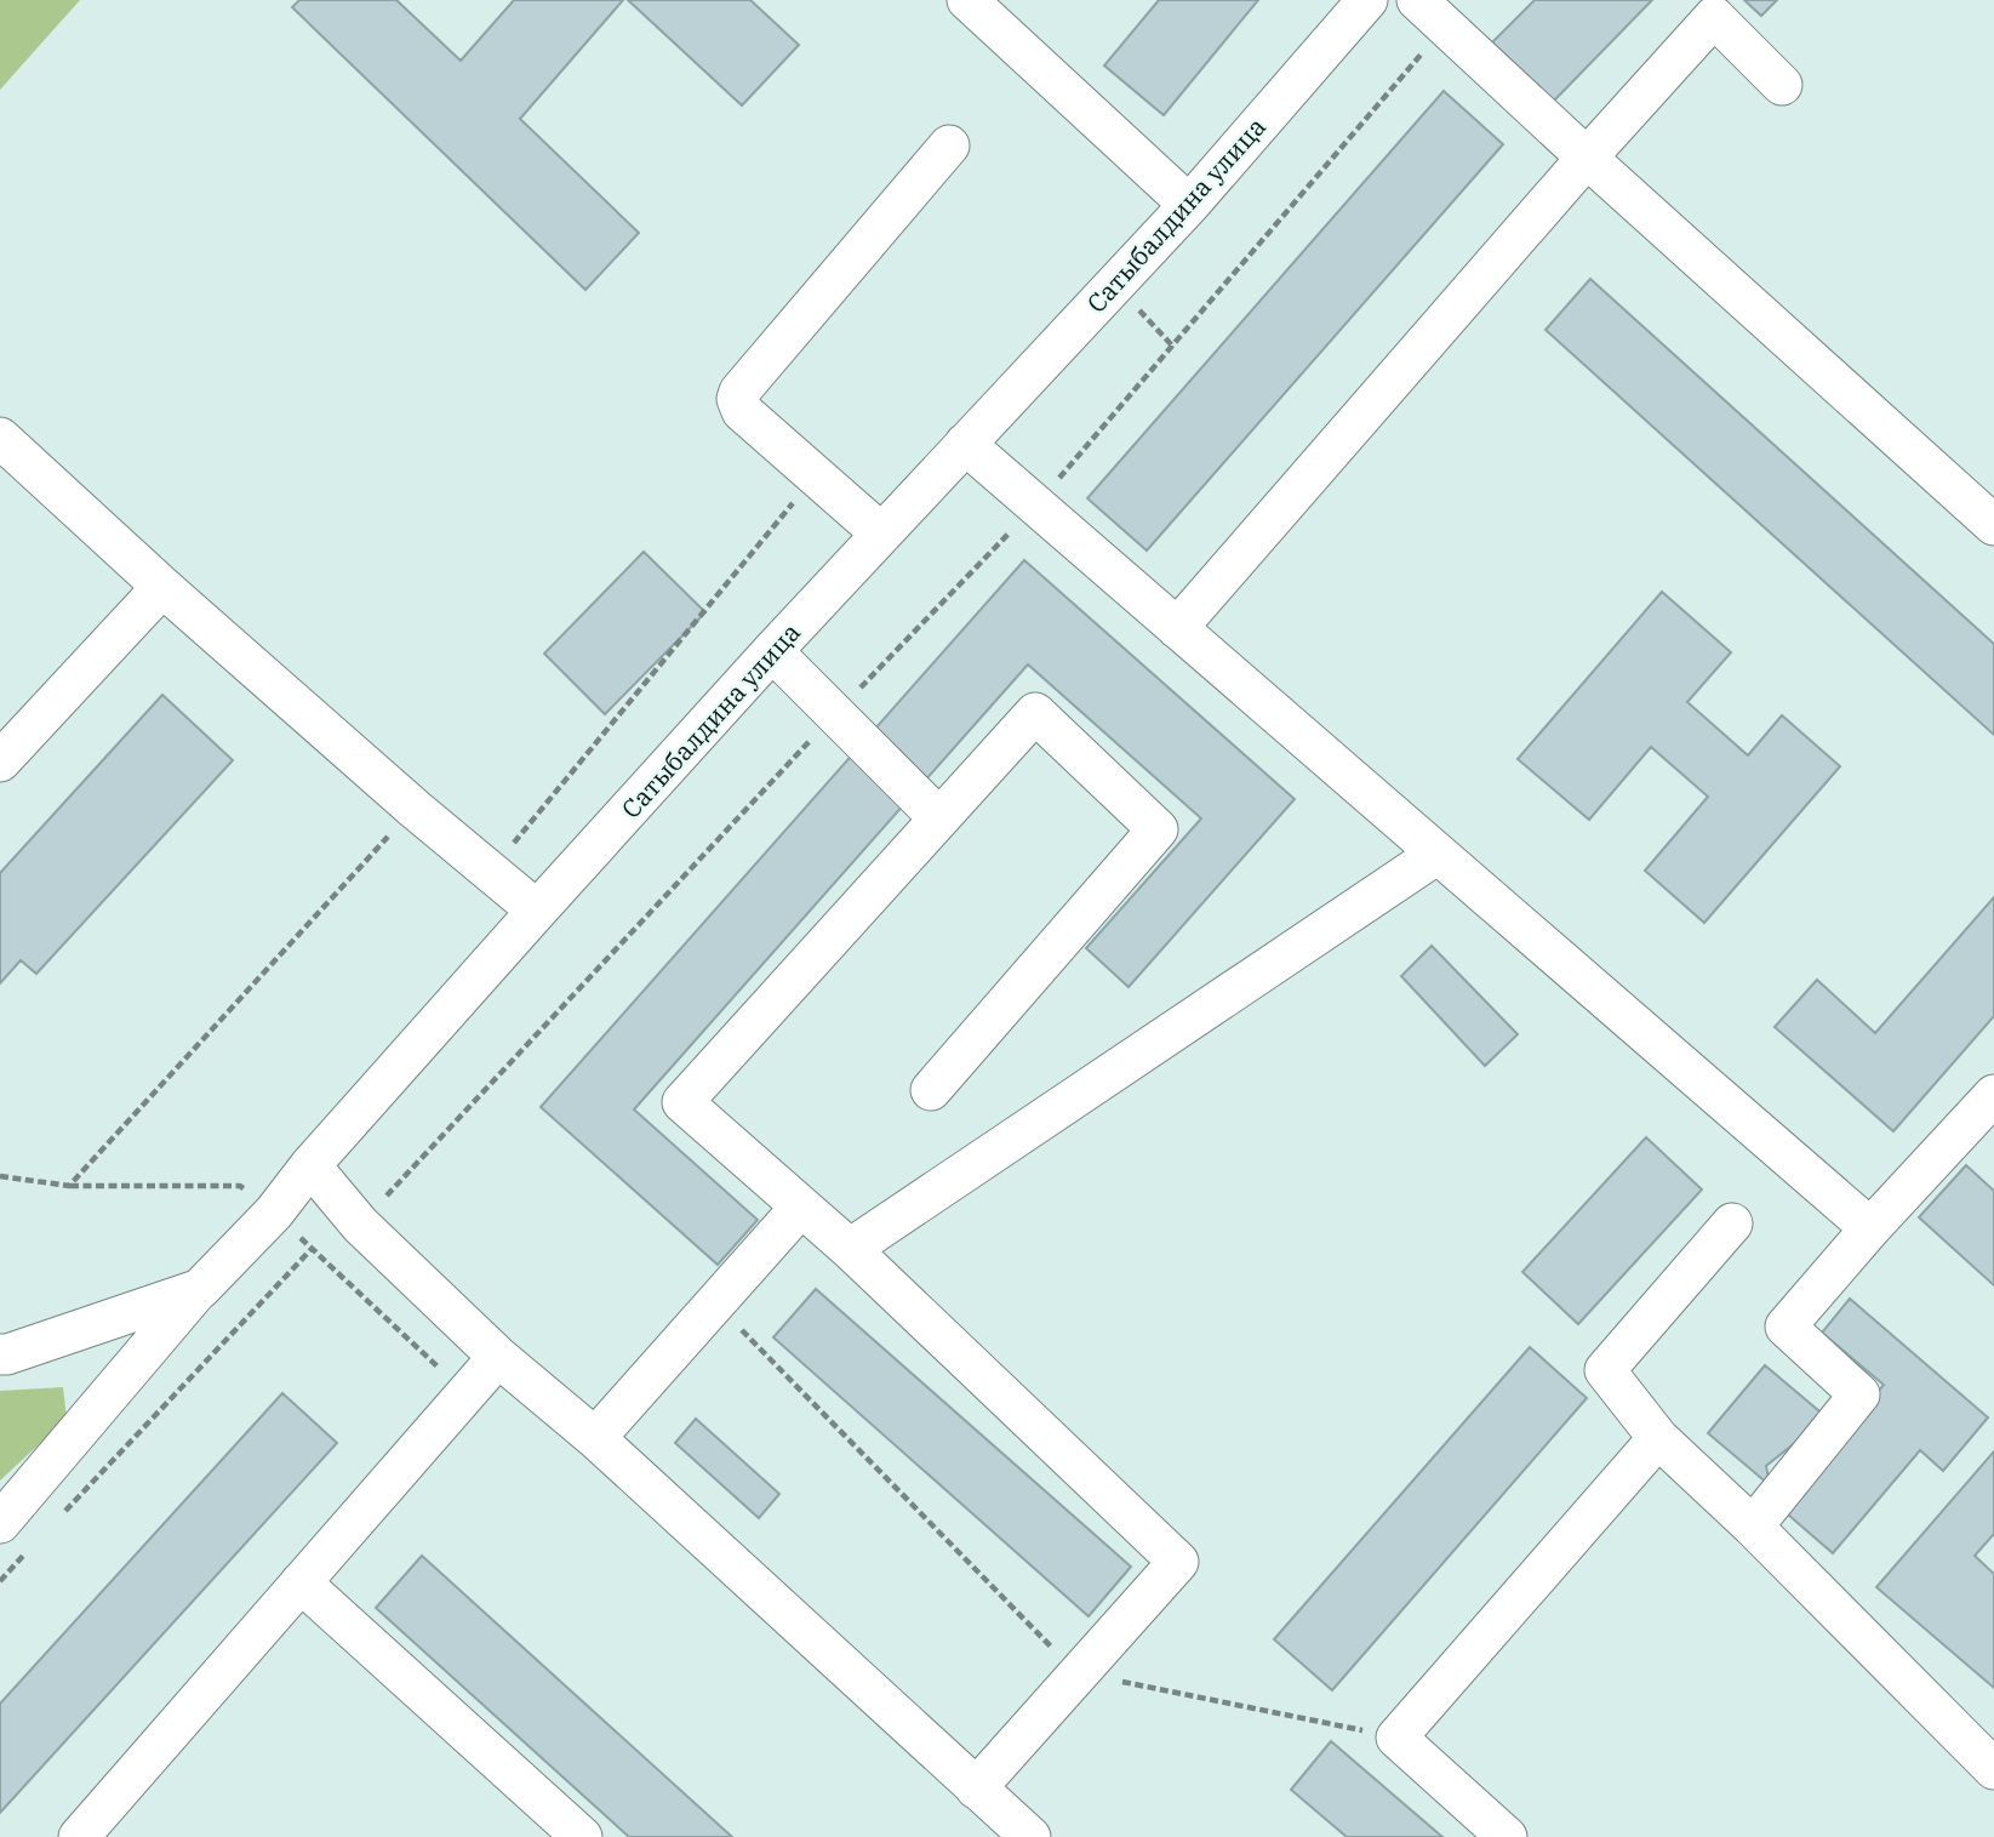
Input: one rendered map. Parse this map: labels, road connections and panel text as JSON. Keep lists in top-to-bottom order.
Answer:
{
  "streets": {
    "street": ["Сатыбалдина улица"]
  }
}
